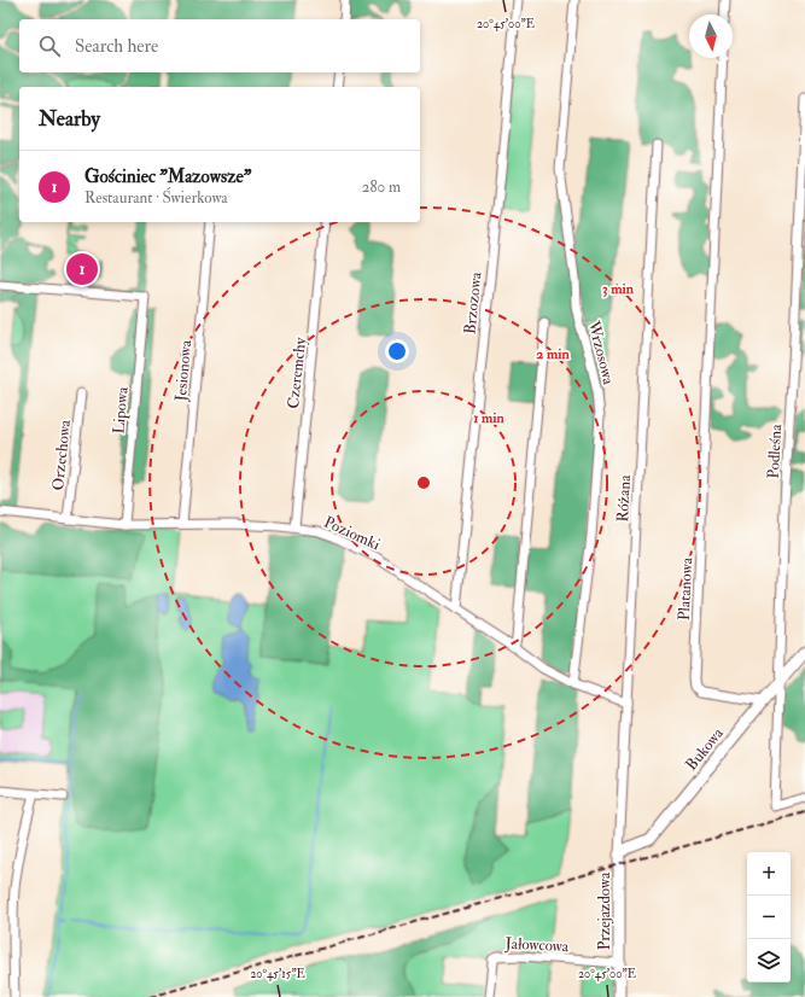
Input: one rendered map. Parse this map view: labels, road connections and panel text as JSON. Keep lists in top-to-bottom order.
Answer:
{
  "streets": {
    "street": [
      "Brzozowa",
      "Wrzosowa",
      "Jesionowa",
      "Czeremchy",
      "Lipowa",
      "Podleśna",
      "Orzechowa",
      "Różana",
      "Poziomki",
      "Platanowa",
      "Bukowa",
      "Przejazdowa",
      "Jałowcowa"
    ]
  },
  "crossings": [
    ["Brzozowa", "Poziomki"],
    ["Wrzosowa", "Poziomki"],
    ["Jesionowa", "Poziomki"],
    ["Czeremchy", "Poziomki"],
    ["Lipowa", "Poziomki"],
    ["Podleśna", "Bukowa"],
    ["Orzechowa", "Poziomki"],
    ["Różana", "Poziomki"],
    ["Różana", "Bukowa"],
    ["Różana", "Przejazdowa"],
    ["Platanowa", "Bukowa"],
    ["Bukowa", "Przejazdowa"],
    ["Przejazdowa", "Jałowcowa"]
  ],
  "north": "bottom",
  "page": {
    "search": "Search here",
    "heading": "Nearby",
    "list": [
      {
        "mark": "1",
        "name": "Gościniec \"Mazowsze\"",
        "note": "Restaurant · Świerkowa",
        "value": "280 m"
      }
    ],
    "pins": "1",
    "map_buttons": ["+", "−"]
  },
  "coordinates": ["20°45'00\"E", "20°45'15\"E"],
  "rings": ["3 min", "2 min", "1 min"]
}
